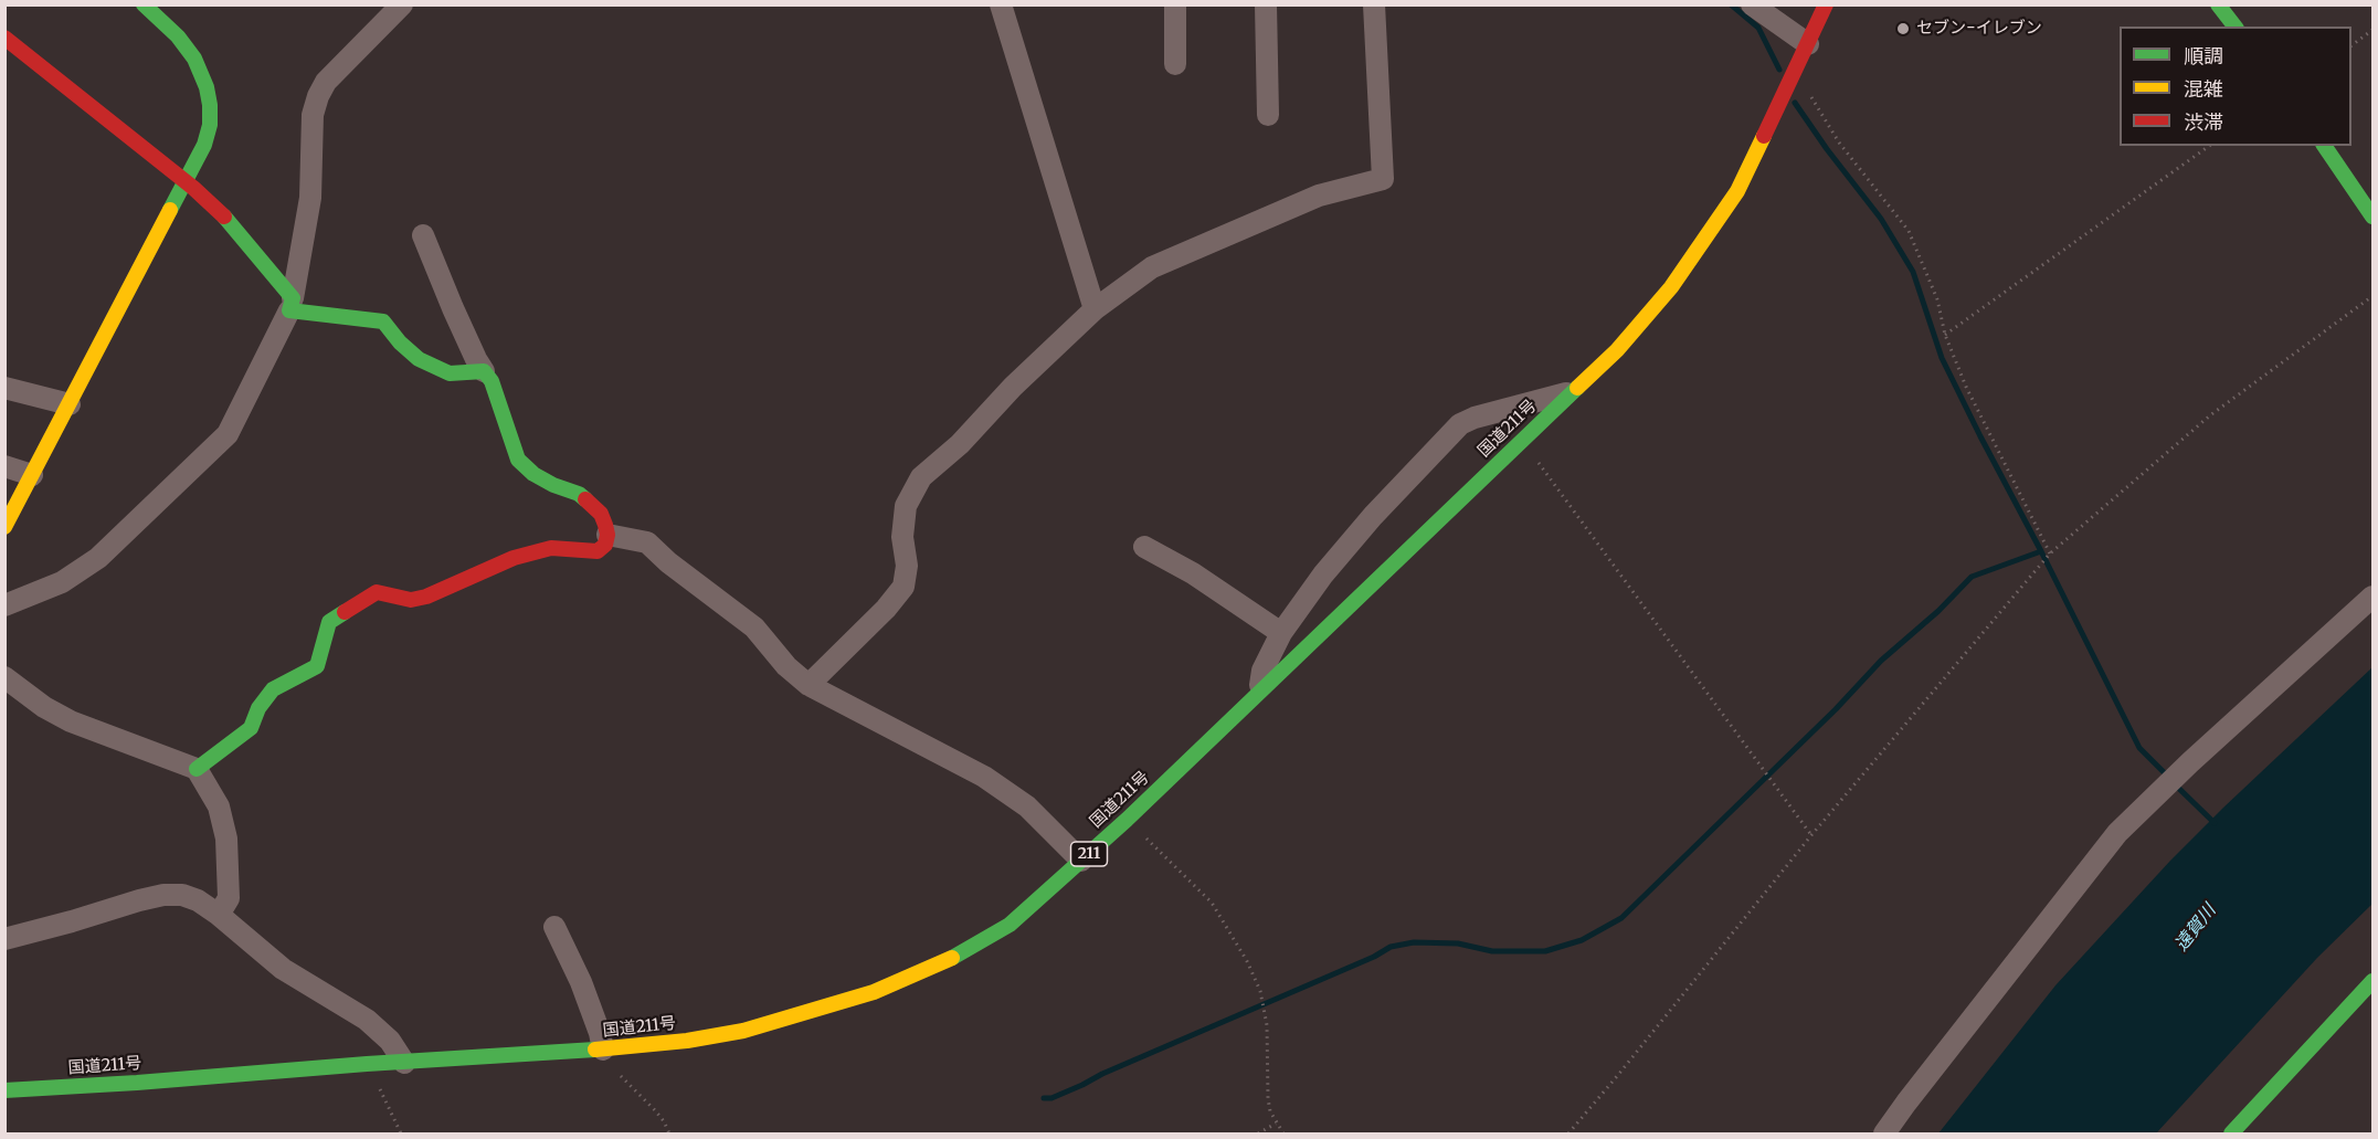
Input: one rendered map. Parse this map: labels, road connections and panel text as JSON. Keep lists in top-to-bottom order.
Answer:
{
  "streets": {
    "main road": ["国道211号", "211"]
  },
  "water": ["遠賀川"],
  "places": ["セブン-イレブン"],
  "legend": ["順調", "混雑", "渋滞"]
}
